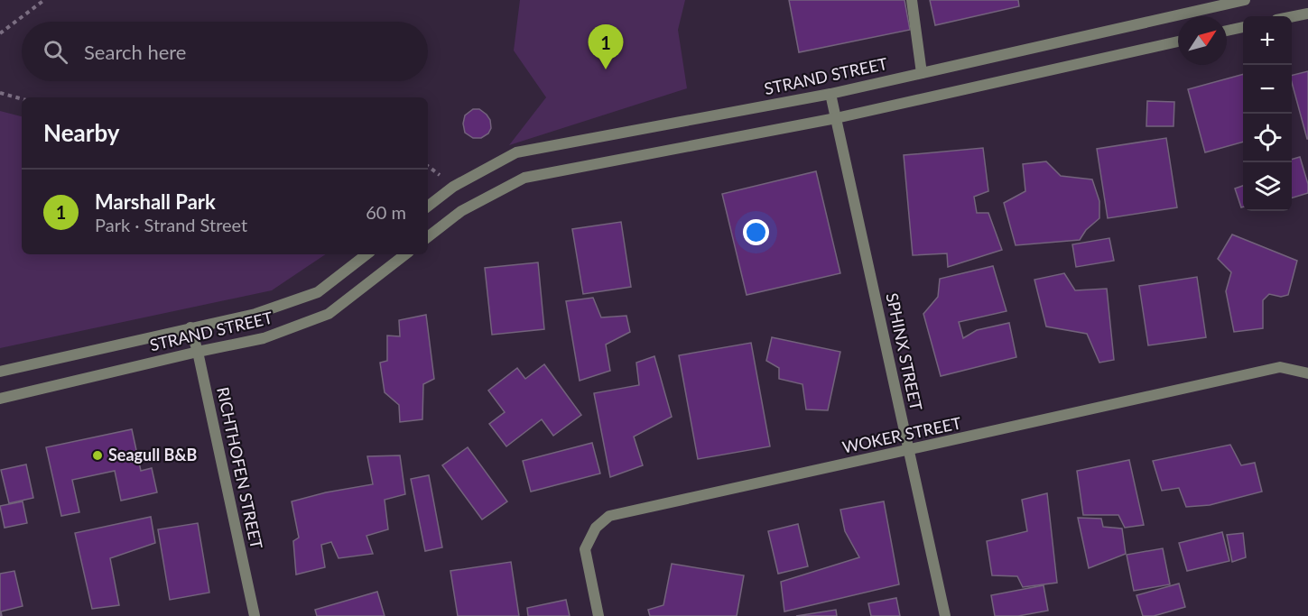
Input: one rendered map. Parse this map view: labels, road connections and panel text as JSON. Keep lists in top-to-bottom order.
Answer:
{
  "streets": {
    "street": [
      "STRAND STREET",
      "SPHINX STREET",
      "WOKER STREET",
      "RICHTHOFEN STREET"
    ]
  },
  "crossings": [
    ["STRAND STREET", "SPHINX STREET"],
    ["STRAND STREET", "RICHTHOFEN STREET"],
    ["SPHINX STREET", "WOKER STREET"]
  ],
  "places": ["Seagull B&B"],
  "north": "top right",
  "page": {
    "map_buttons": ["+", "−"],
    "search": "Search here",
    "pins": "1",
    "heading": "Nearby",
    "list": [
      {
        "mark": "1",
        "name": "Marshall Park",
        "note": "Park · Strand Street",
        "value": "60 m"
      }
    ]
  }
}
